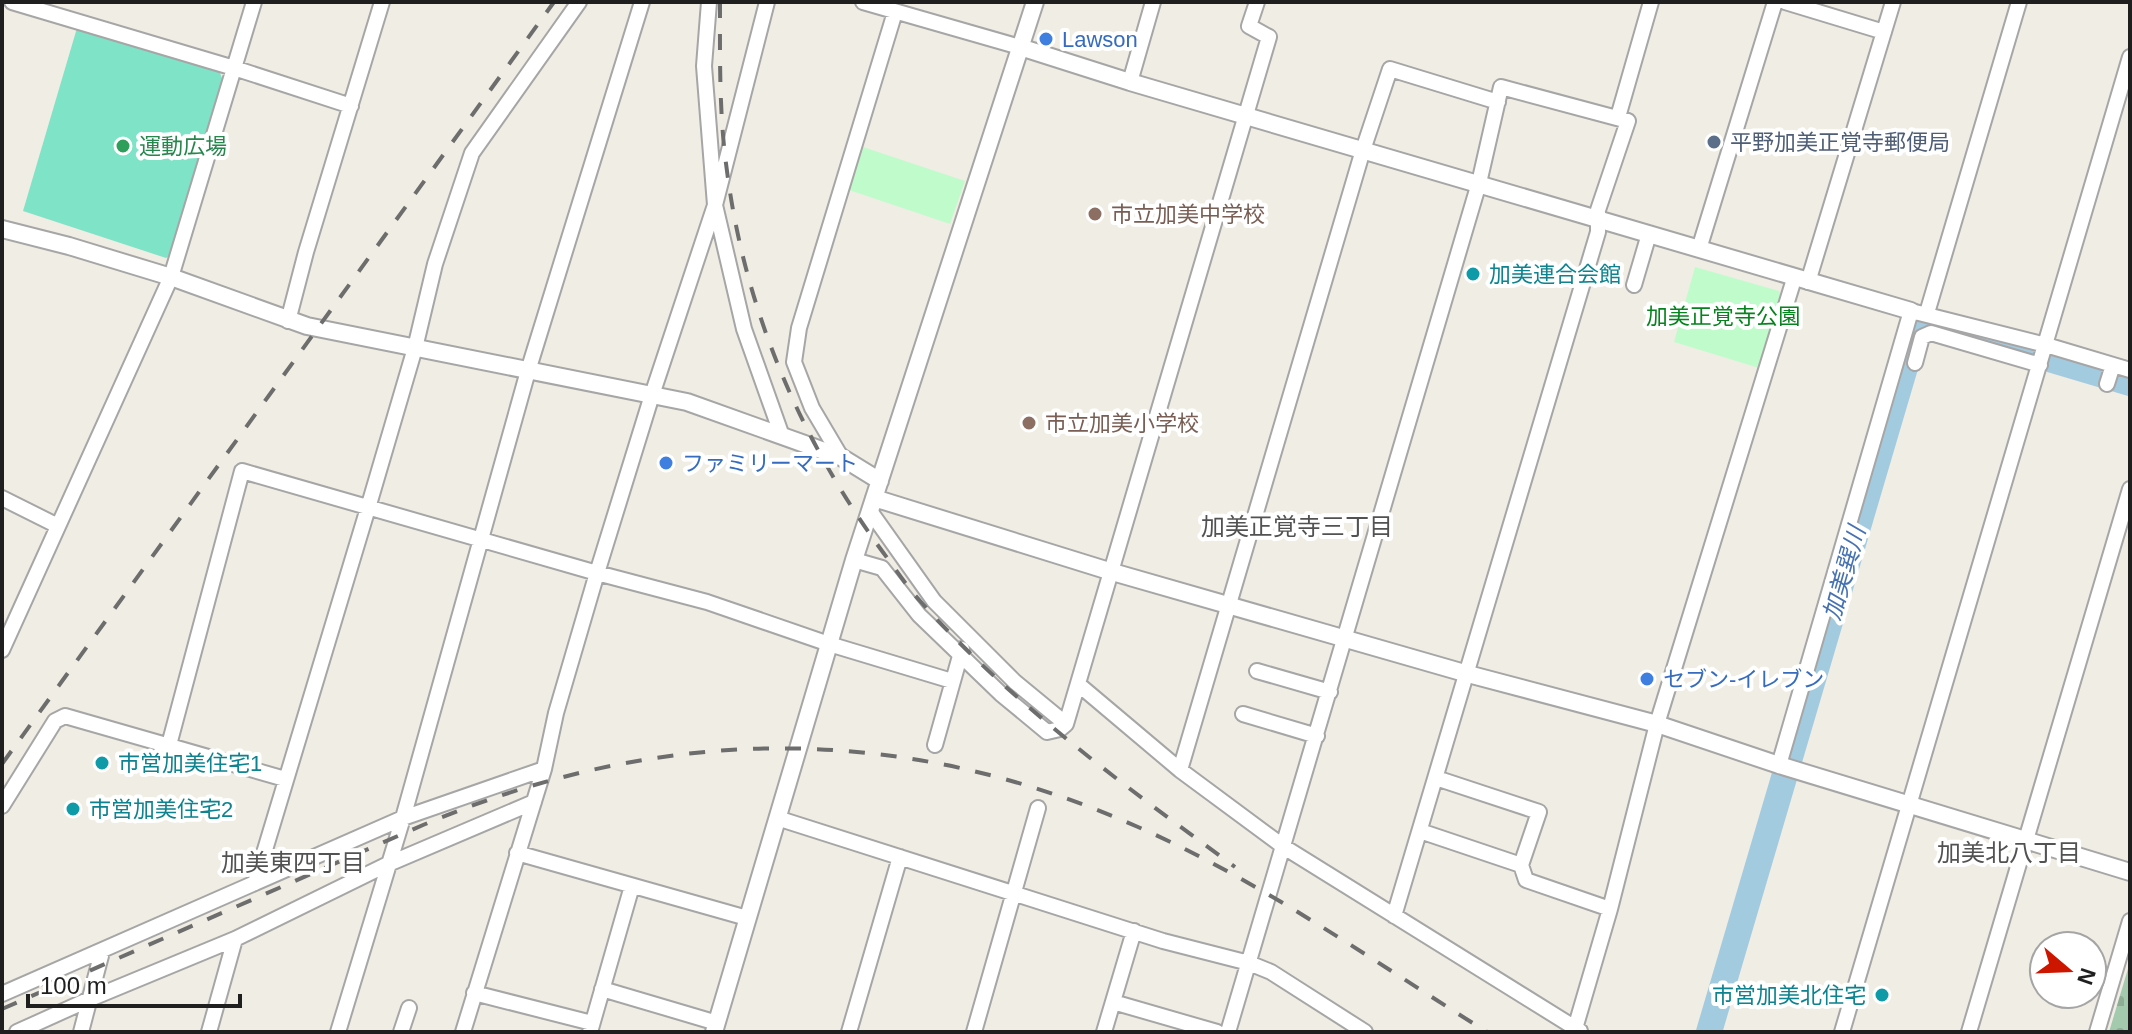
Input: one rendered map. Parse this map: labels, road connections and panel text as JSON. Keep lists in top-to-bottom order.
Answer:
{
  "districts": ["加美正覚寺三丁目", "加美北八丁目", "加美東四丁目"],
  "water": ["加美巽川"],
  "parks": ["加美正覚寺公園"],
  "places": [
    "Lawson",
    "平野加美正覚寺郵便局",
    "運動広場",
    "市立加美中学校",
    "加美連合会館",
    "市立加美小学校",
    "ファミリーマート",
    "セブン-イレブン",
    "市営加美住宅1",
    "市営加美住宅2",
    "市営加美北住宅"
  ],
  "scale_bar": "100 m",
  "north": "right"
}
